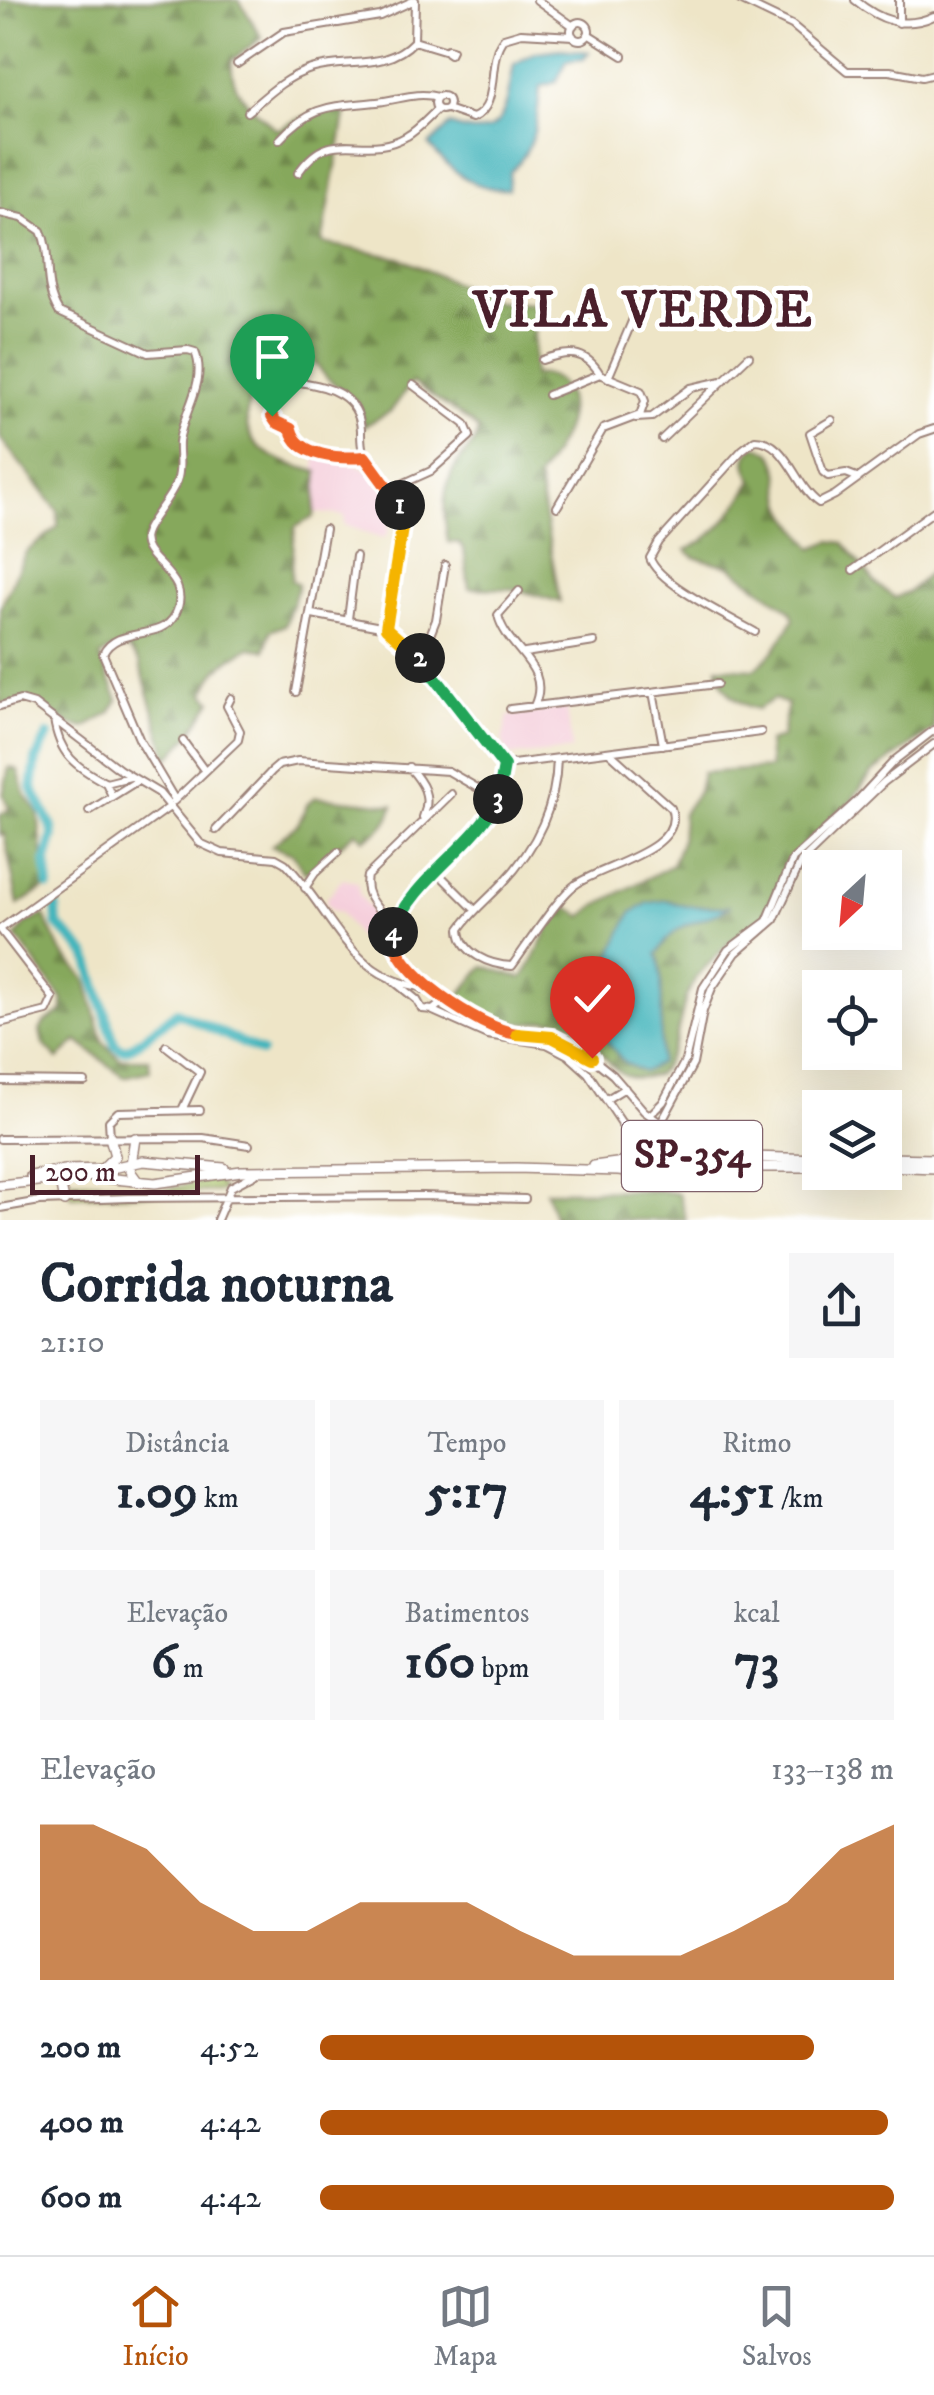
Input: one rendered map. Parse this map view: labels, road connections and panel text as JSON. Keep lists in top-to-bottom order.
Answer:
{
  "streets": {
    "main road": ["SP-354"]
  },
  "districts": ["VILA VERDE"],
  "scale_bar": "200 m",
  "north": "bottom left",
  "page": {
    "pins": [
      "1",
      "2",
      "3",
      "4"
    ],
    "scale": "200 m",
    "heading": ["Corrida noturna", "21:10"],
    "stats": [
      ["Distância", "1.09 km"],
      ["Tempo", "5:17"],
      ["Ritmo", "4:51 /km"],
      ["Elevação", "6 m"],
      ["Batimentos", "160 bpm"],
      ["kcal", "73"]
    ],
    "chart": ["Elevação", "133–138 m"],
    "list": [
      {
        "name": "200 m",
        "note": "4:52"
      },
      {
        "name": "400 m",
        "note": "4:42"
      },
      {
        "name": "600 m",
        "note": "4:42"
      }
    ],
    "tabs": ["Início", "Mapa", "Salvos"]
  }
}
